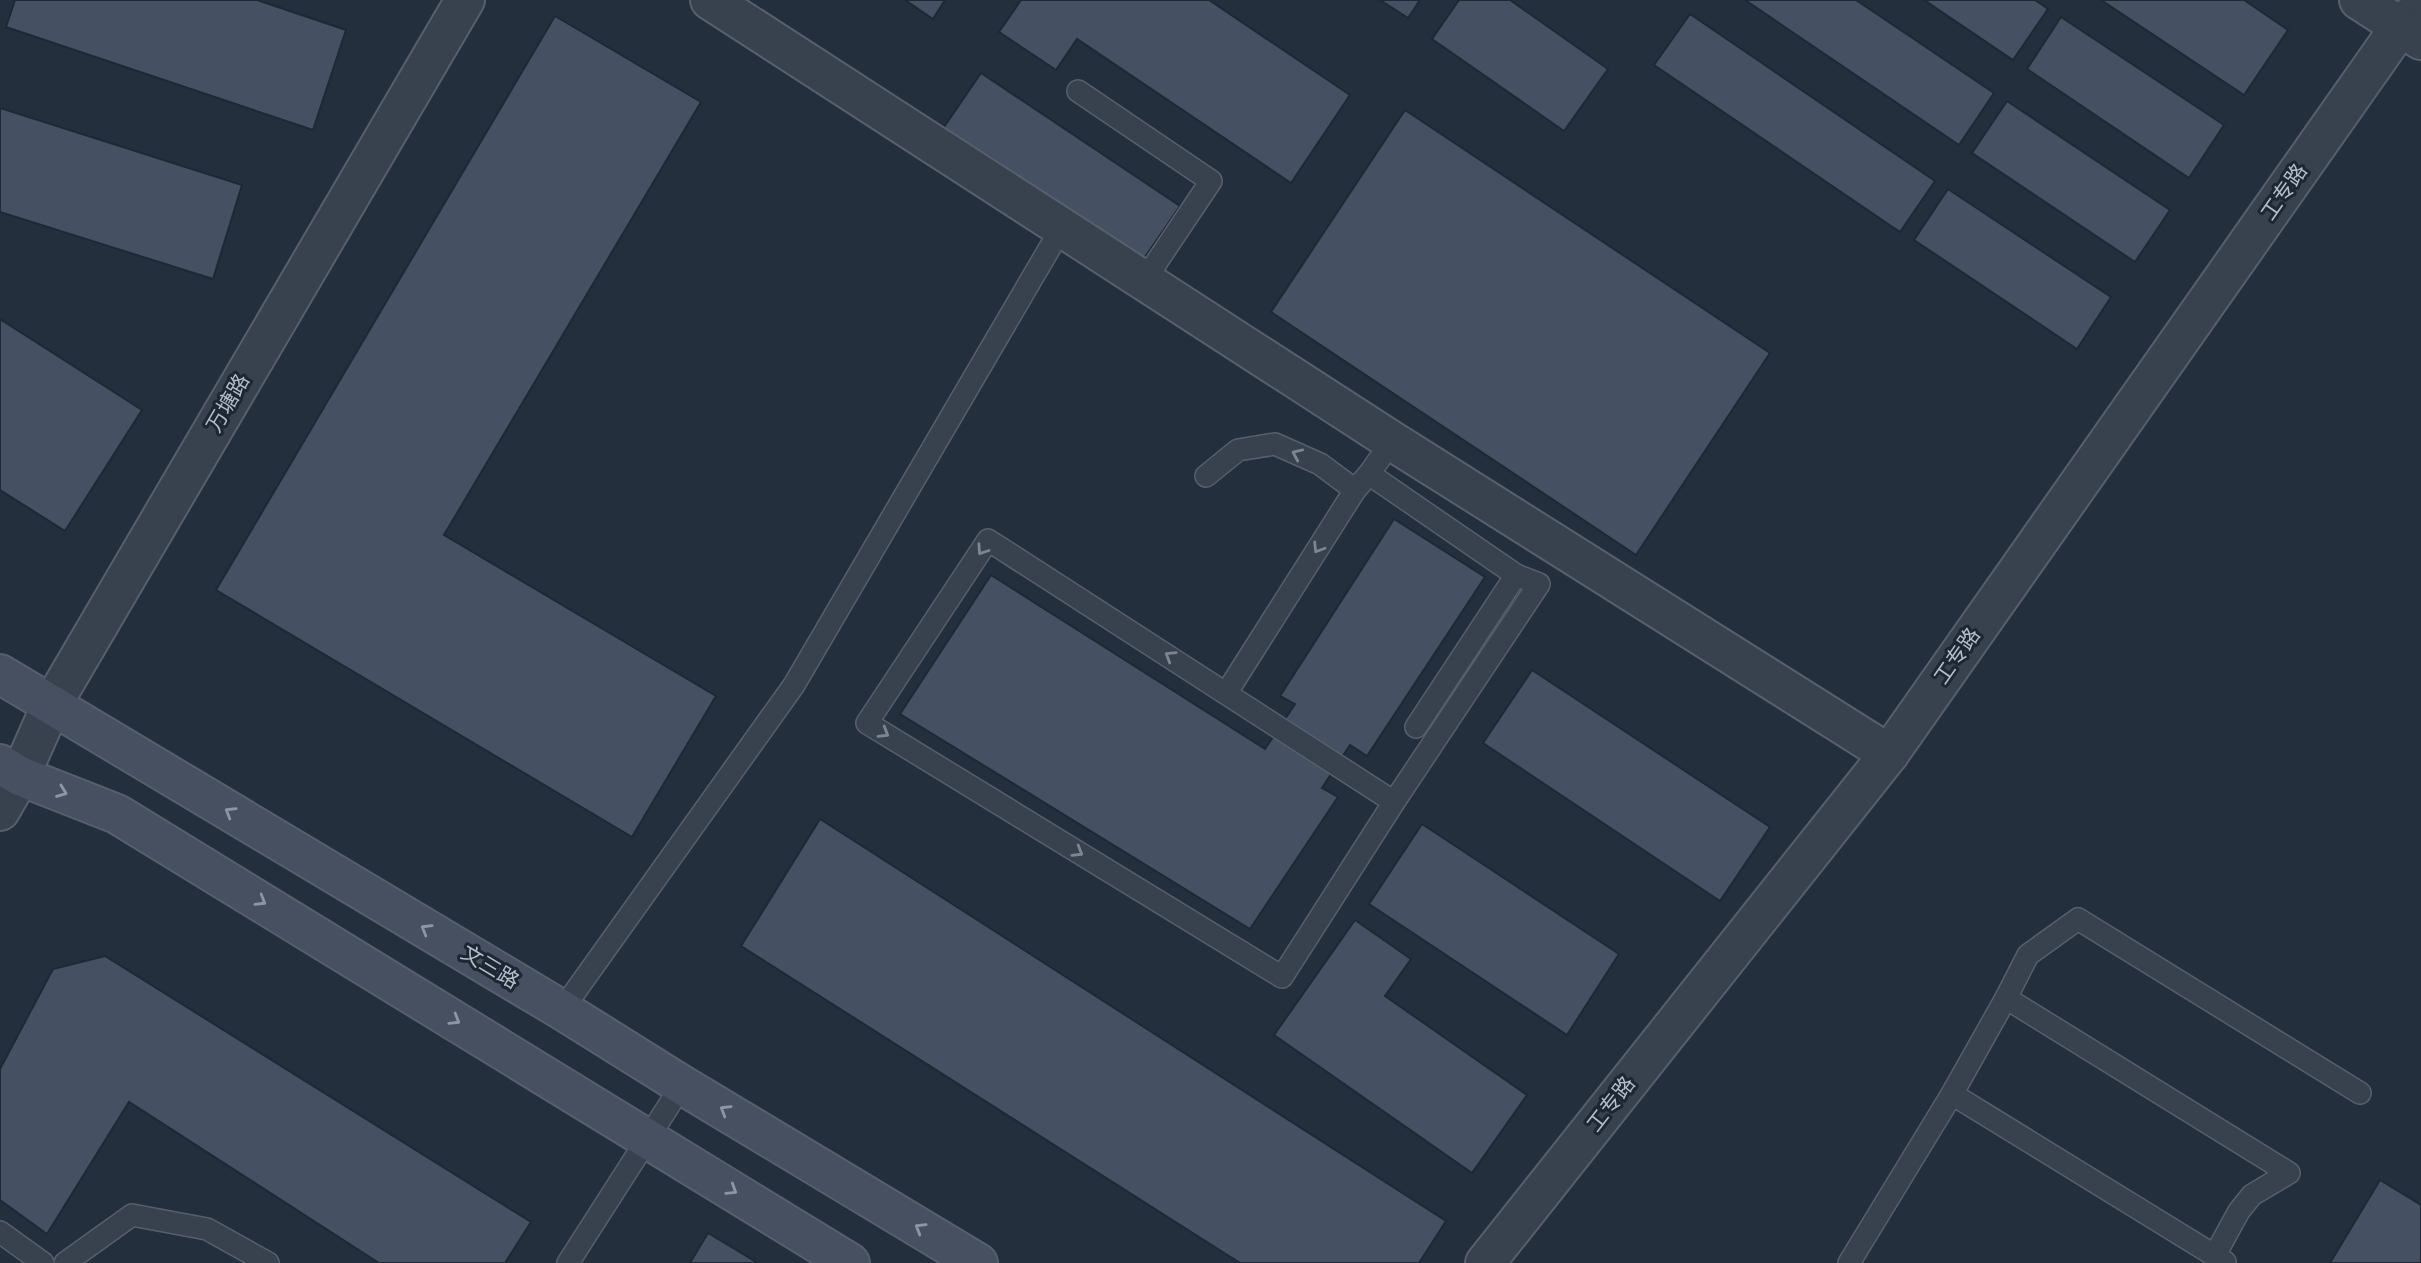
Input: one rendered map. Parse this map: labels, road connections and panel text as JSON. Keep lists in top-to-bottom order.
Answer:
{
  "streets": {
    "main road": ["文三路"],
    "street": ["工专路", "万塘路"]
  },
  "crossings": [
    ["万塘路", "文三路"]
  ]
}
